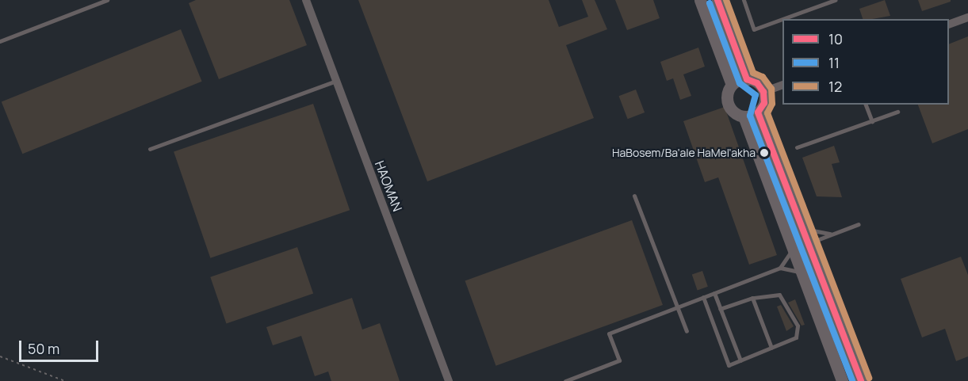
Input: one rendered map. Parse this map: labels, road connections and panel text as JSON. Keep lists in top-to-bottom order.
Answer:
{
  "streets": {
    "street": ["HAOMAN"]
  },
  "places": ["HaBosem/Ba'ale HaMel'akha"],
  "lines": ["transit line 10", "transit line 12", "transit line 11"],
  "legend": ["10", "11", "12"],
  "scale_bar": "50 m"
}
